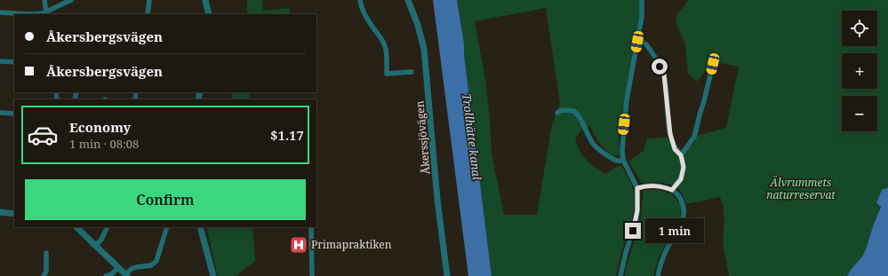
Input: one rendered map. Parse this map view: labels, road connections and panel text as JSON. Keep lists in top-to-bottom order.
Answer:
{
  "streets": {
    "street": ["Åkerssjövägen"]
  },
  "water": ["Trollhätte kanal"],
  "parks": ["Älvrummets naturreservat"],
  "places": {
    "hospital": ["Primapraktiken"]
  },
  "page": {
    "map_buttons": ["+", "−"],
    "banner": ["Åkersbergsvägen", "Åkersbergsvägen"],
    "list": [
      {
        "name": "Economy",
        "note": "1 min · 08:08",
        "value": "$1.17"
      }
    ],
    "buttons": "Confirm",
    "bubble": "1 min"
  }
}
